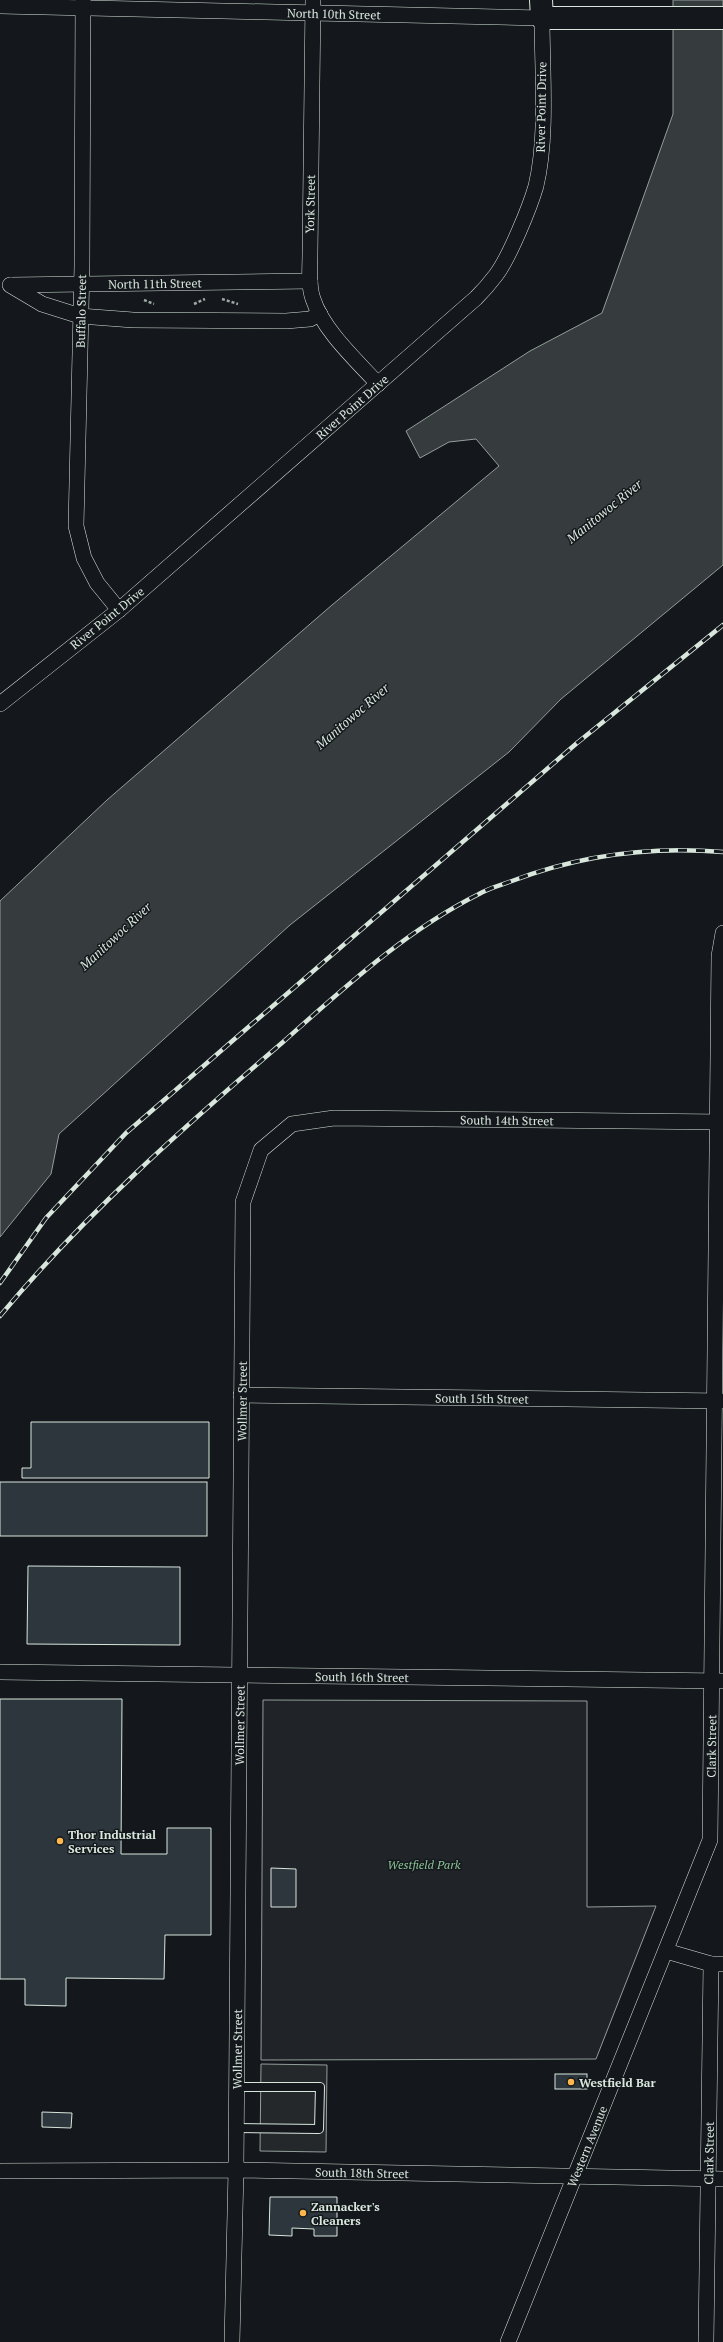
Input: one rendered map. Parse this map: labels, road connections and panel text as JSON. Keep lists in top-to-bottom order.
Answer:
{
  "streets": {
    "main road": ["North 10th Street"],
    "street": [
      "River Point Drive",
      "York Street",
      "North 11th Street",
      "Buffalo Street",
      "South 14th Street",
      "South 15th Street",
      "Wollmer Street",
      "South 16th Street",
      "Clark Street",
      "Western Avenue",
      "South 18th Street"
    ]
  },
  "crossings": [
    ["North 10th Street", "River Point Drive"],
    ["North 10th Street", "York Street"],
    ["North 10th Street", "Buffalo Street"],
    ["River Point Drive", "York Street"],
    ["River Point Drive", "Buffalo Street"],
    ["York Street", "North 11th Street"],
    ["North 11th Street", "Buffalo Street"],
    ["South 14th Street", "Wollmer Street"],
    ["South 14th Street", "Clark Street"],
    ["South 15th Street", "Wollmer Street"],
    ["South 15th Street", "Clark Street"],
    ["Wollmer Street", "South 16th Street"],
    ["Wollmer Street", "South 18th Street"],
    ["South 16th Street", "Clark Street"],
    ["Clark Street", "Western Avenue"],
    ["Clark Street", "South 18th Street"],
    ["Western Avenue", "South 18th Street"]
  ],
  "water": ["Manitowoc River"],
  "parks": ["Westfield Park"],
  "places": ["Thor Industrial Services", "Westfield Bar", "Zannacker's Cleaners"]
}
